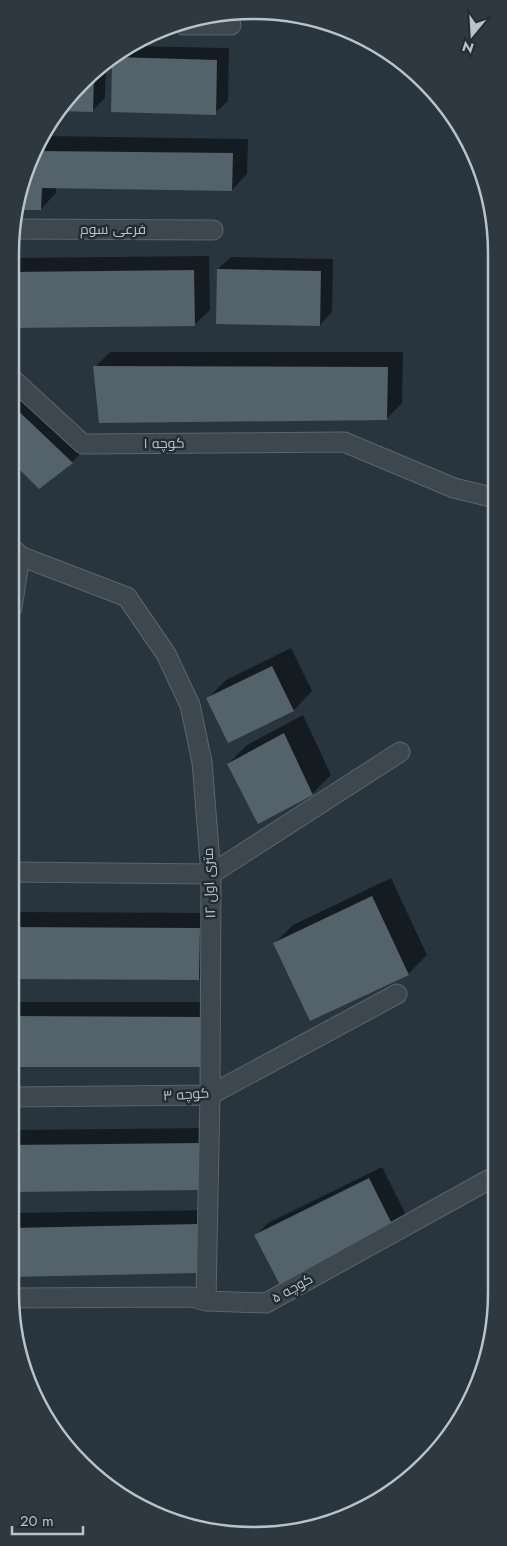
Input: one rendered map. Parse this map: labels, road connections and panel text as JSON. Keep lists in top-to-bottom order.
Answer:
{
  "streets": {
    "street": [
      "فرعی سوم",
      "کوچه ۱",
      "۱۲ متری اول",
      "کوچه ۳",
      "کوچه ۵"
    ]
  },
  "crossings": [
    ["۱۲ متری اول", "کوچه ۳"],
    ["۱۲ متری اول", "کوچه ۵"]
  ],
  "scale_bar": "20 m",
  "north": "bottom"
}
